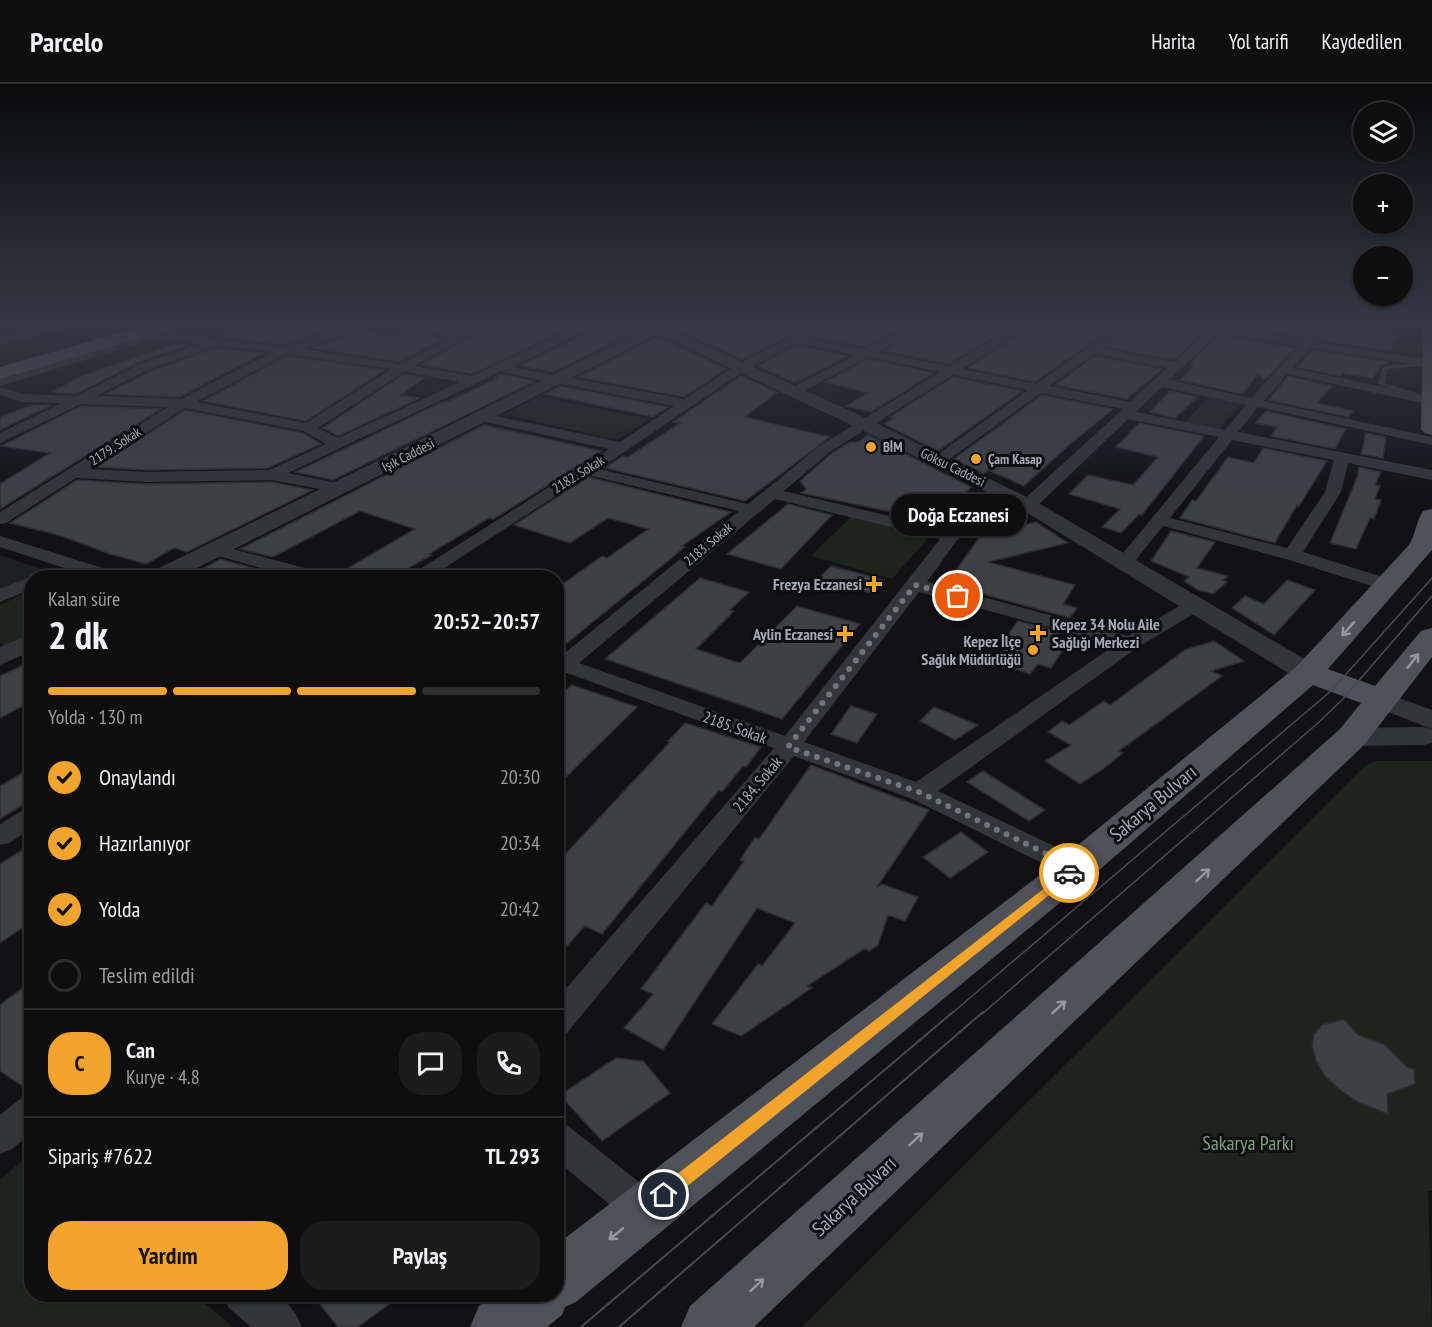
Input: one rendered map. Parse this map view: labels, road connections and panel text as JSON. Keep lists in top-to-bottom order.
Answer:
{
  "streets": {
    "main road": ["Sakarya Bulvarı"],
    "street": [
      "2179. Sokak",
      "Işık Caddesi",
      "Göksu Caddesi",
      "2182. Sokak",
      "2183. Sokak",
      "2185. Sokak",
      "2184. Sokak"
    ]
  },
  "crossings": [
    ["Göksu Caddesi", "2183. Sokak"],
    ["Göksu Caddesi", "2184. Sokak"],
    ["Göksu Caddesi", "Sakarya Bulvarı"],
    ["2185. Sokak", "2184. Sokak"],
    ["2185. Sokak", "Sakarya Bulvarı"]
  ],
  "parks": ["Sakarya Parkı"],
  "places": {
    "other": [
      "BİM",
      "Çam Kasap",
      "Doğa Eczanesi",
      "Kepez İlçe Sağlık Müdürlüğü"
    ],
    "health": ["Frezya Eczanesi", "Kepez 34 Nolu Aile Sağlığı Merkezi", "Aylin Eczanesi"]
  },
  "page": {
    "header": "Parcelo",
    "nav": ["Harita", "Yol tarifi", "Kaydedilen"],
    "map_buttons": ["+", "−"],
    "bubble": "Doğa Eczanesi",
    "heading": ["2 dk", "Kalan süre", "20:52–20:57"],
    "panel": [
      "Can",
      "Kurye · 4.8",
      "Sipariş #7622",
      "TL 293"
    ],
    "bar": "Yolda · 130 m",
    "list": [
      ["Onaylandı", "20:30"],
      ["Hazırlanıyor", "20:34"],
      ["Yolda", "20:42"],
      "Teslim edildi"
    ],
    "round": "C",
    "buttons": ["Yardım", "Paylaş"]
  }
}
